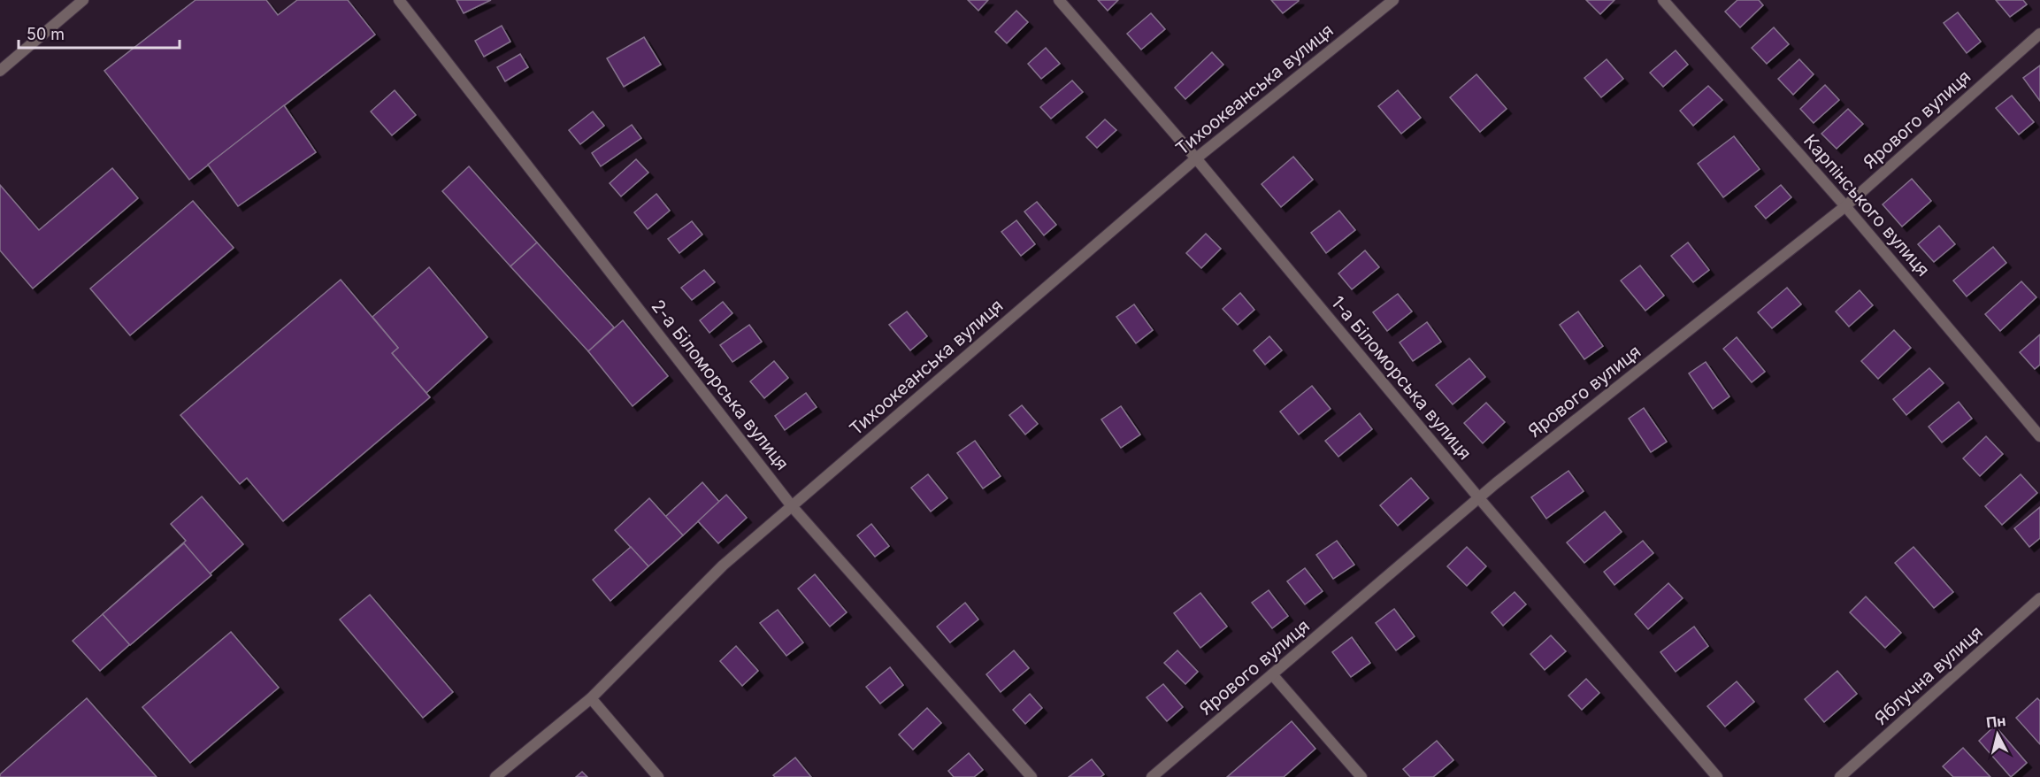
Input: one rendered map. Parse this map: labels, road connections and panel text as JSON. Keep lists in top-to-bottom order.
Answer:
{
  "streets": {
    "street": [
      "Тихоокеанська вулиця",
      "Ярового вулиця",
      "Карпінського вулиця",
      "1-а Біломорська вулиця",
      "2-а Біломорська вулиця",
      "Яблучна вулиця"
    ]
  },
  "crossings": [
    ["Тихоокеанська вулиця", "1-а Біломорська вулиця"],
    ["Тихоокеанська вулиця", "2-а Біломорська вулиця"],
    ["Ярового вулиця", "Карпінського вулиця"],
    ["Ярового вулиця", "1-а Біломорська вулиця"]
  ],
  "scale_bar": "50 m",
  "north": "top"
}
